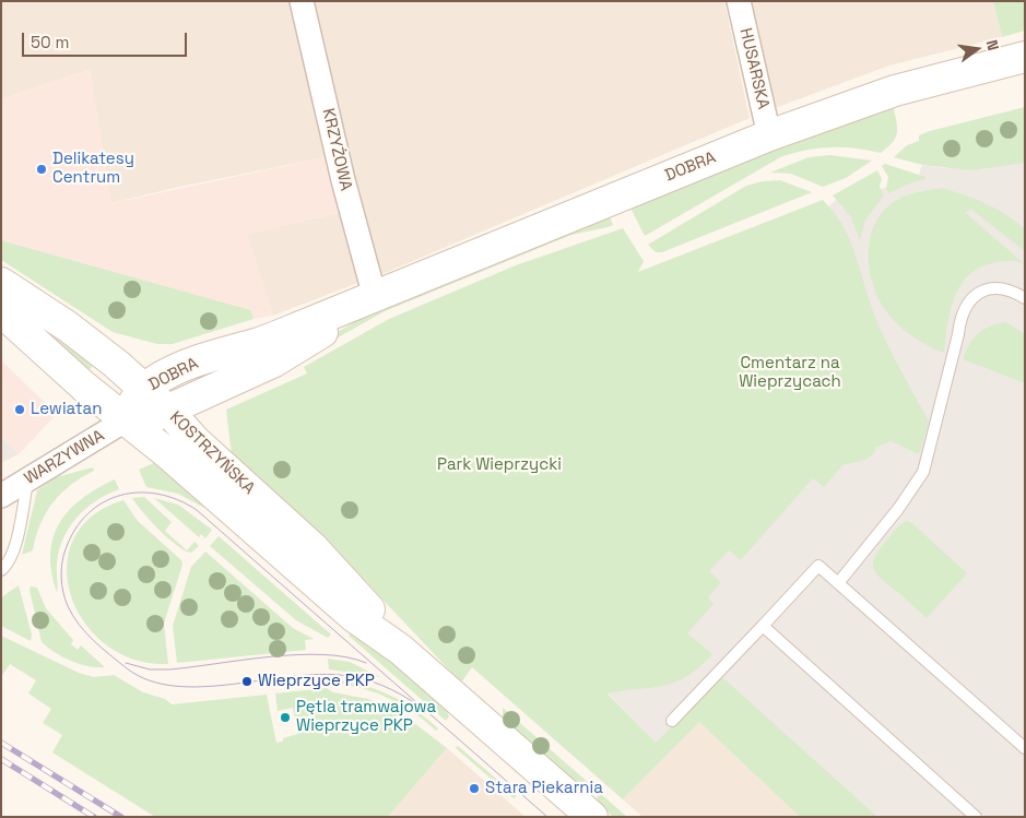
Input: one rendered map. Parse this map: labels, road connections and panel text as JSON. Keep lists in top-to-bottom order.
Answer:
{
  "streets": {
    "main road": ["DOBRA", "KOSTRZYŃSKA"],
    "street": ["HUSARSKA", "KRZYŻOWA", "WARZYWNA"]
  },
  "crossings": [
    ["HUSARSKA", "DOBRA"],
    ["KRZYŻOWA", "DOBRA"],
    ["DOBRA", "KOSTRZYŃSKA"],
    ["DOBRA", "WARZYWNA"],
    ["KOSTRZYŃSKA", "WARZYWNA"]
  ],
  "parks": ["Cmentarz na Wieprzycach", "Park Wieprzycki"],
  "places": [
    "Delikatesy Centrum",
    "Lewiatan",
    "Wieprzyce PKP",
    "Pętla tramwajowa Wieprzyce PKP",
    "Stara Piekarnia"
  ],
  "scale_bar": "50 m",
  "north": "right"
}
